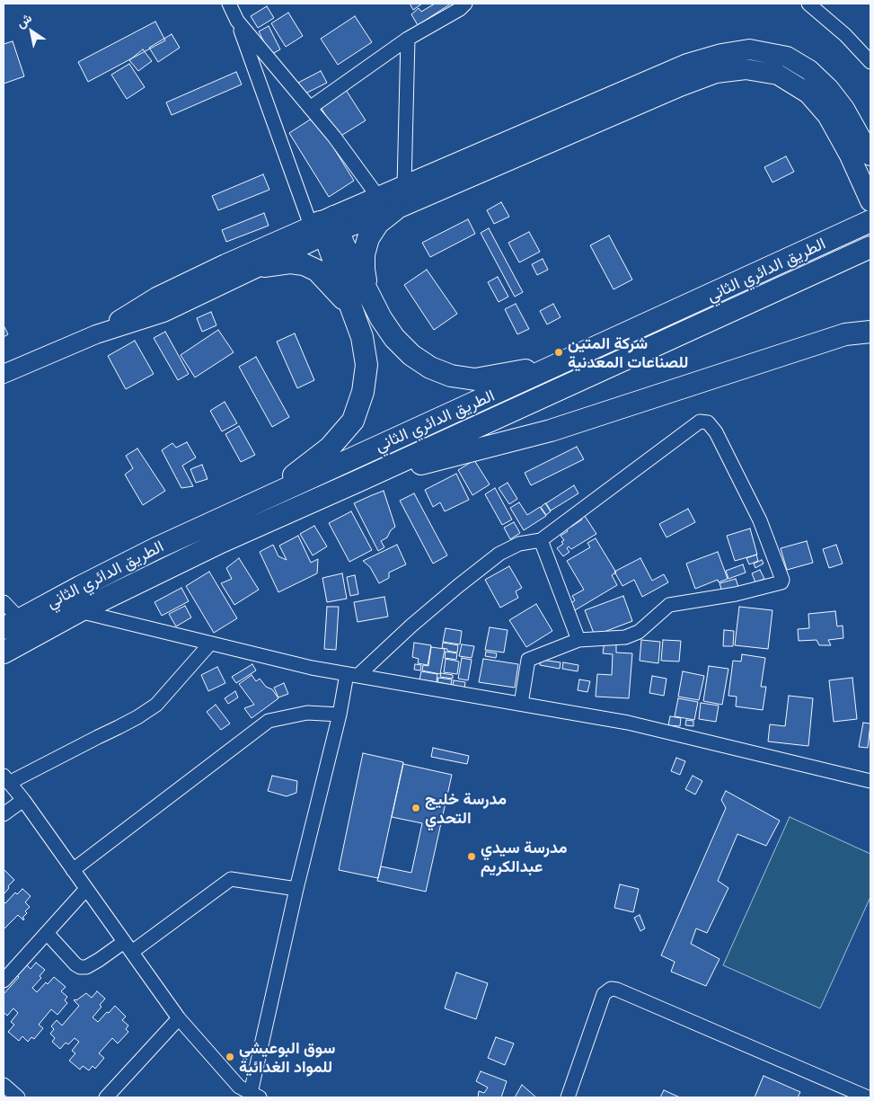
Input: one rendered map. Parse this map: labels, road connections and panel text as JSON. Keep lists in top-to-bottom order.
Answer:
{
  "streets": {
    "highway": ["الطريق الدائري الثاني"]
  },
  "places": [
    "شركة المتين للصناعات المعدنية",
    "مدرسة خليج التحدي",
    "مدرسة سيدي عبدالكريم",
    "سوق البوعيشي للمواد الغدائية"
  ],
  "north": "top left"
}
